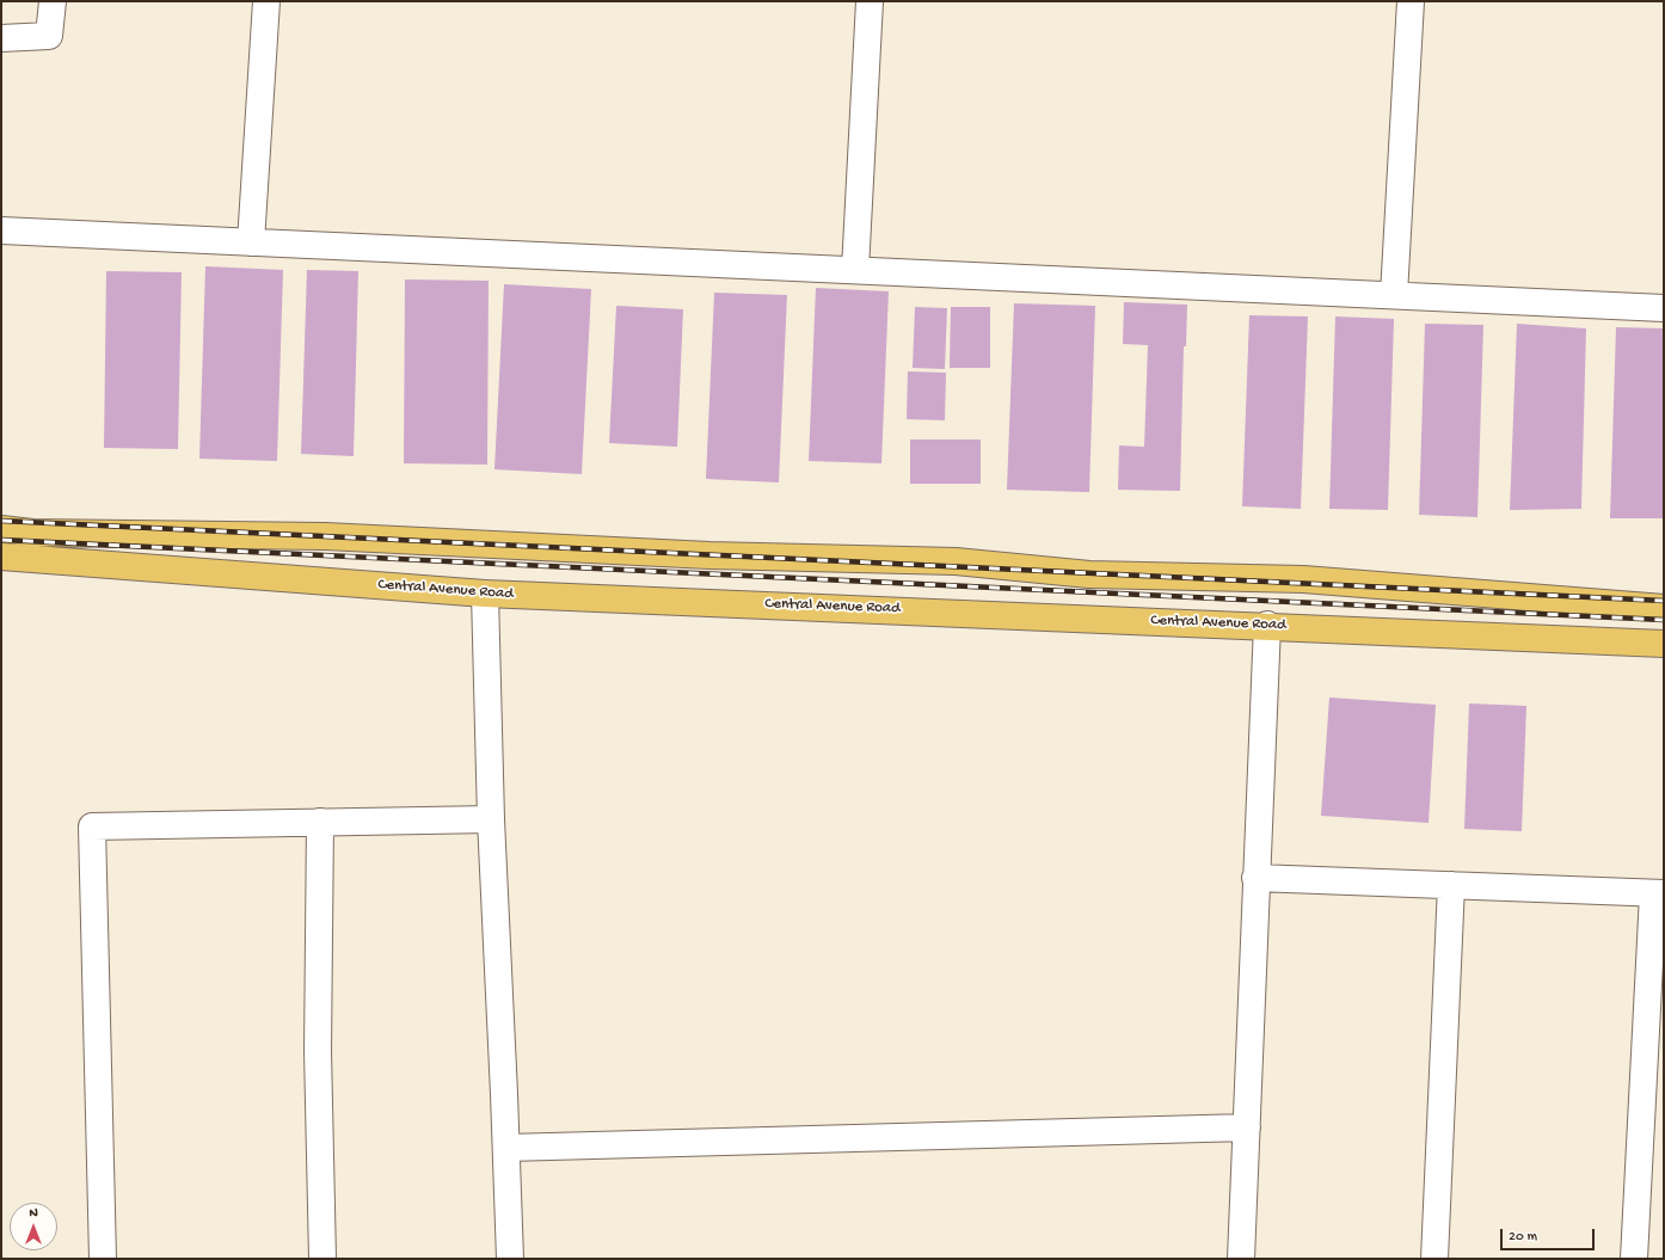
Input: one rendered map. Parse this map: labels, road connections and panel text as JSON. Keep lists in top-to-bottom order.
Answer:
{
  "streets": {
    "main road": ["Central Avenue Road"]
  },
  "scale_bar": "20 m",
  "north": "top"
}
